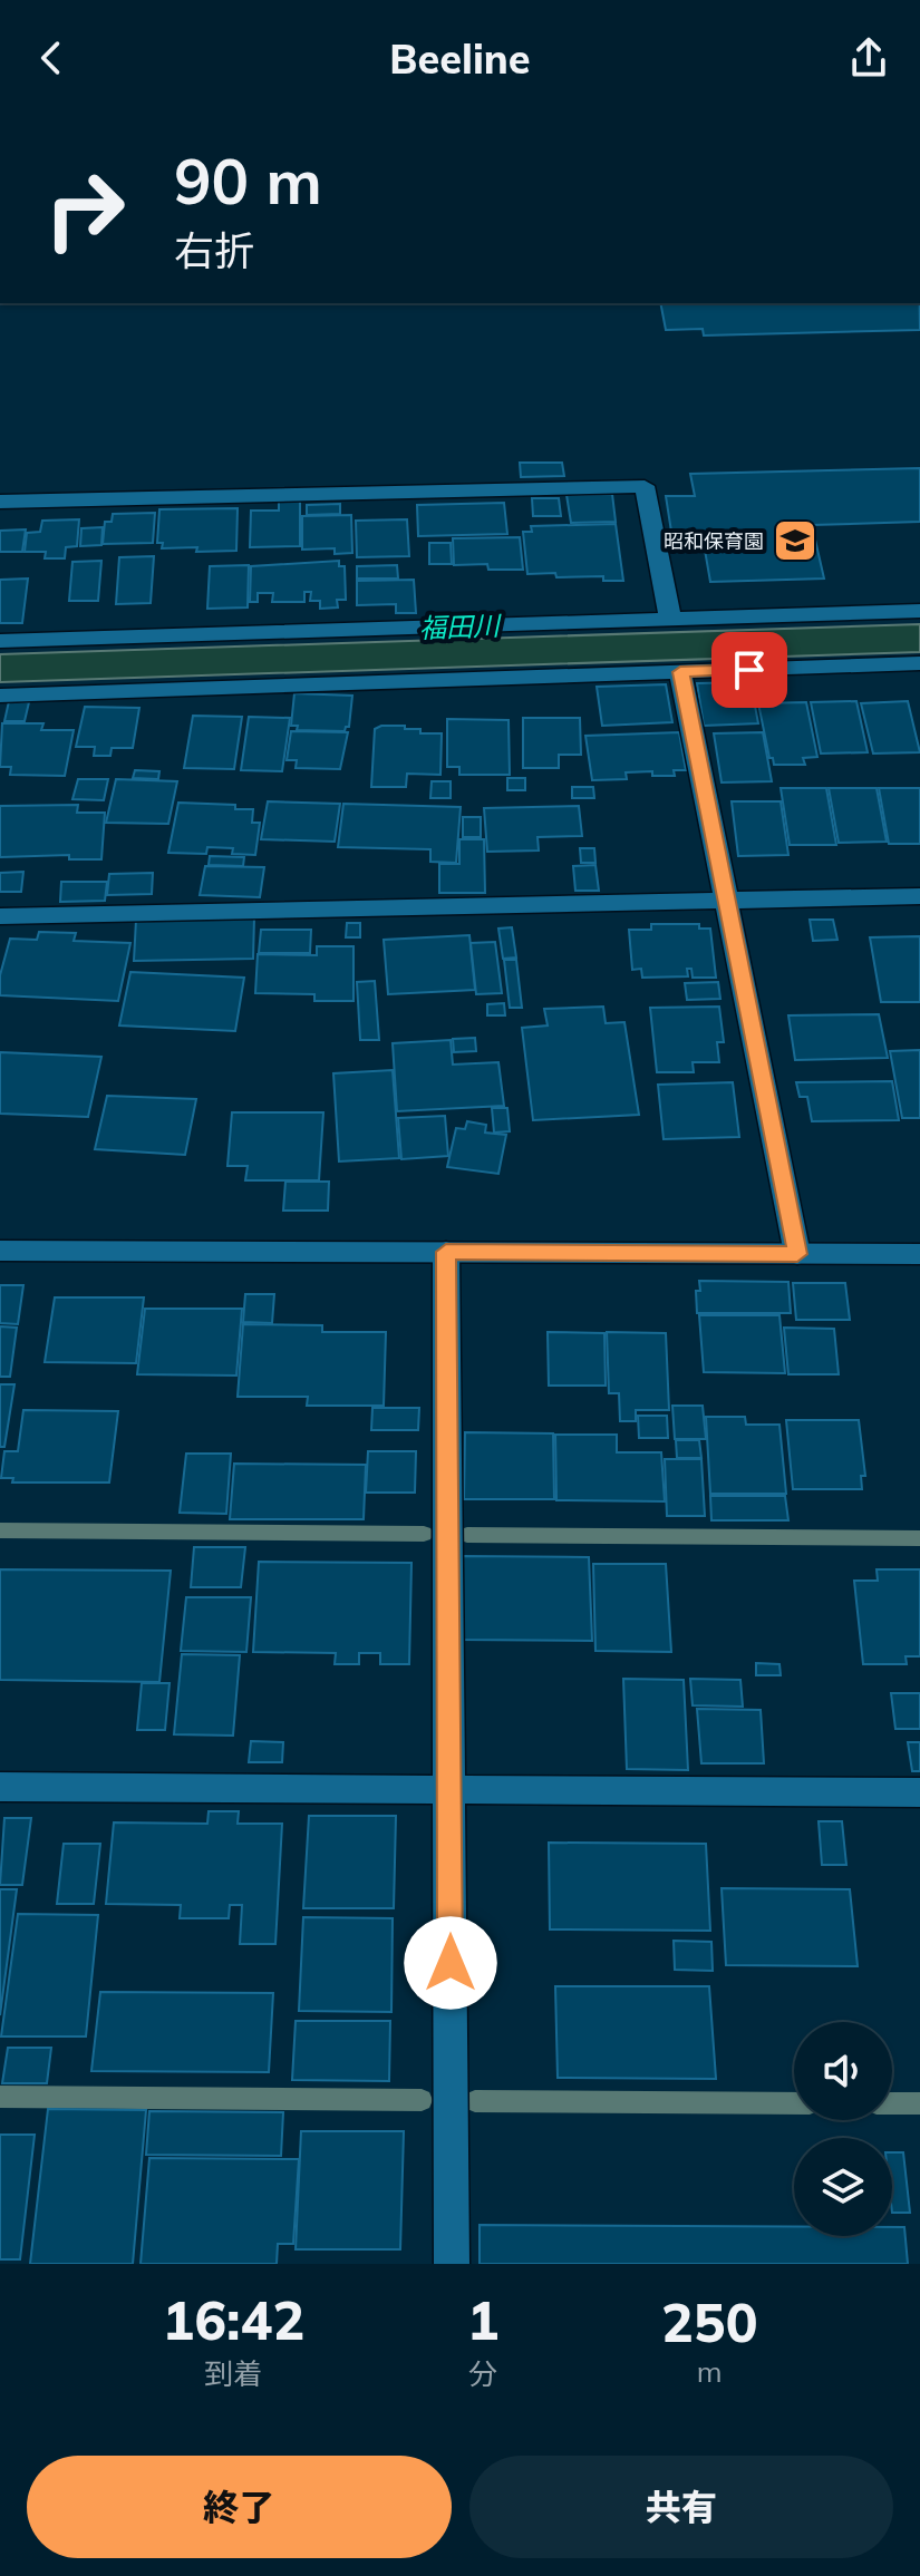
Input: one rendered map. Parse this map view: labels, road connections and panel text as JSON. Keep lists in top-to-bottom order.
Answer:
{
  "water": ["福田川"],
  "places": {
    "school or university": ["昭和保育園"]
  },
  "page": {
    "header": "Beeline",
    "turn": ["90 m", "右折"],
    "eta": [
      "16:42",
      "到着",
      "1",
      "分",
      "250",
      "m"
    ],
    "buttons": ["終了", "共有"]
  }
}
